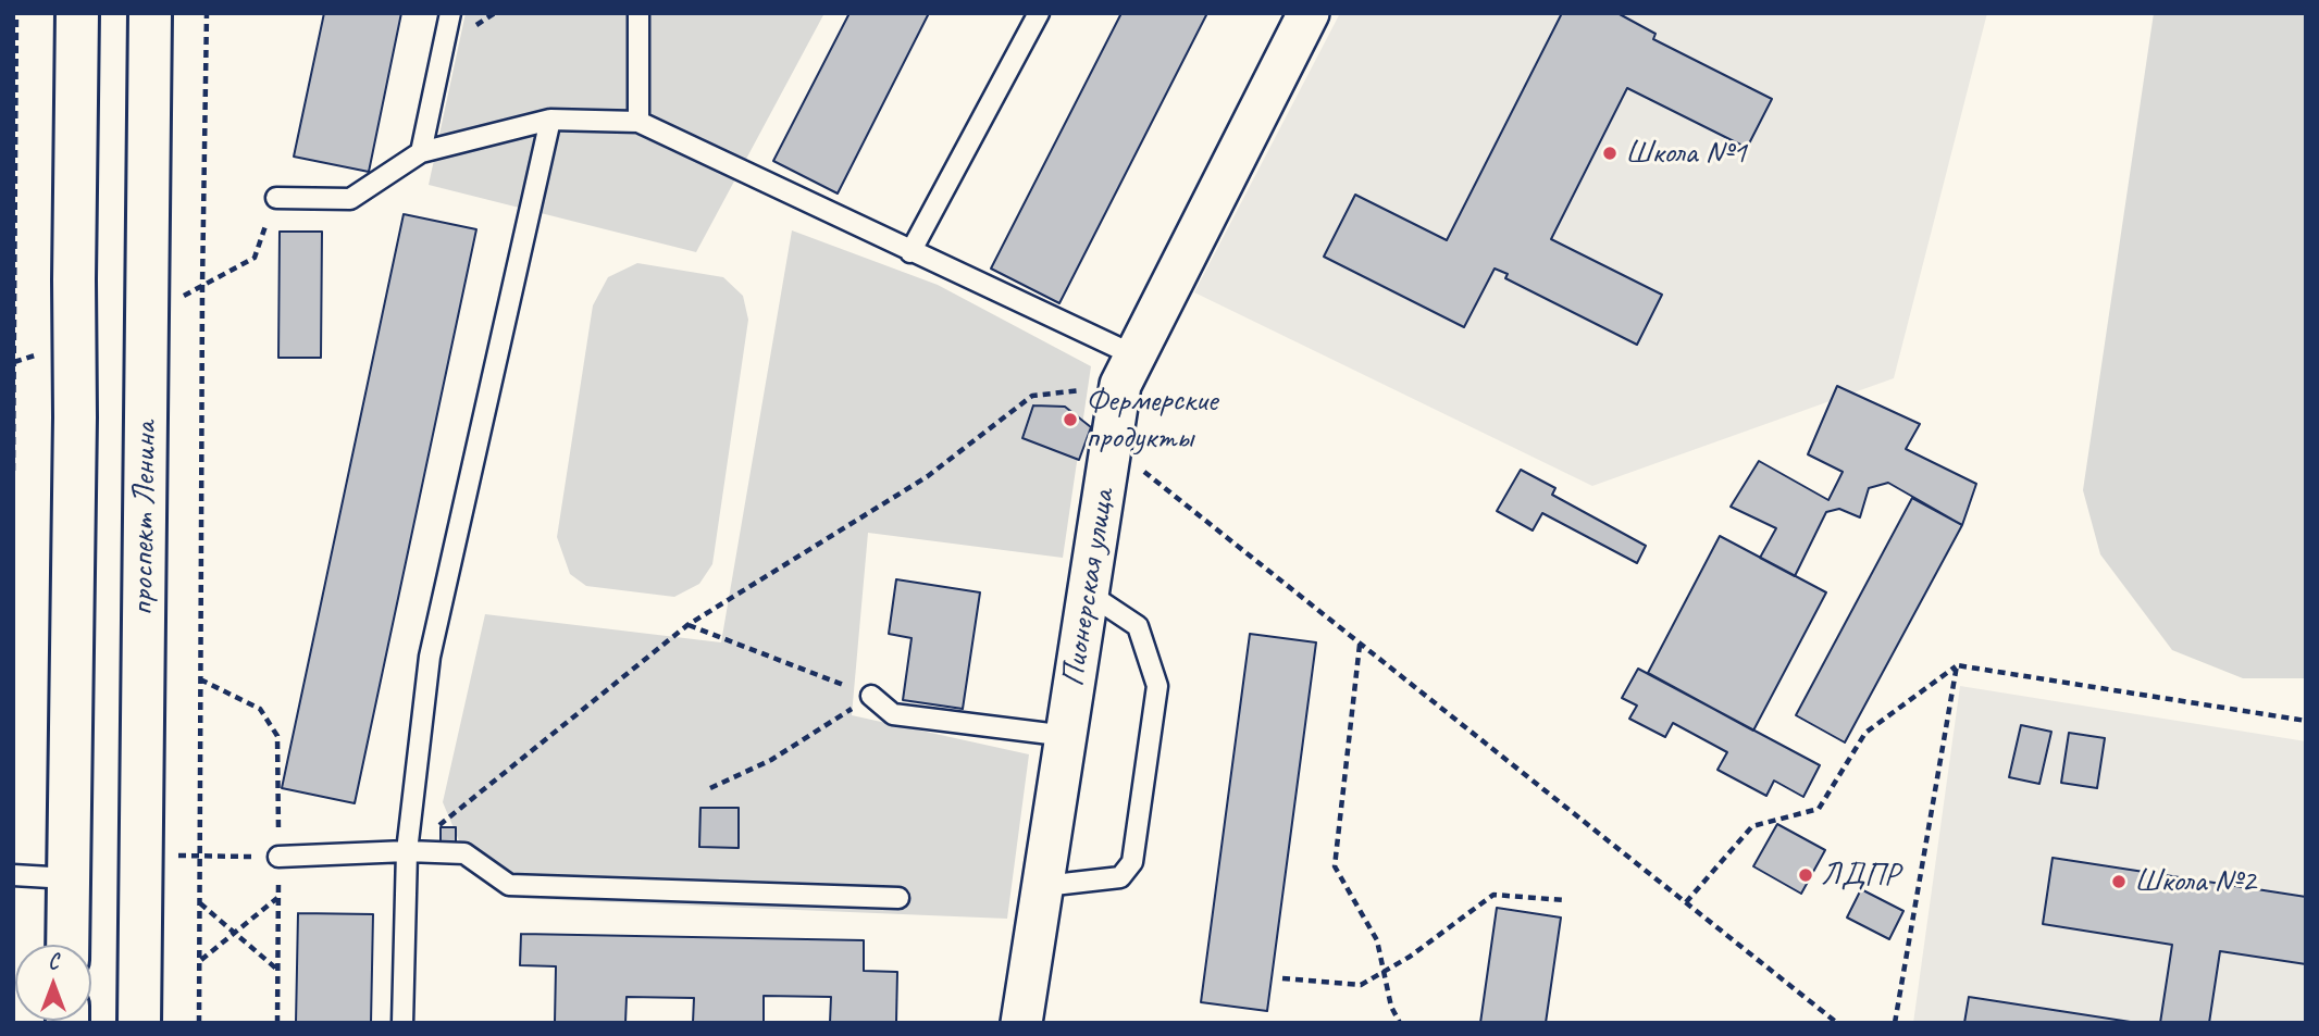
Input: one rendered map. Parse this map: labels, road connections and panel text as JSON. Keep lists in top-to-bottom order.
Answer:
{
  "streets": {
    "main road": ["проспект Ленина"],
    "street": ["Пионерская улица"]
  },
  "places": [
    "Школа №1",
    "Фермерские продукты",
    "ЛДПР",
    "Школа №2"
  ],
  "north": "top"
}
